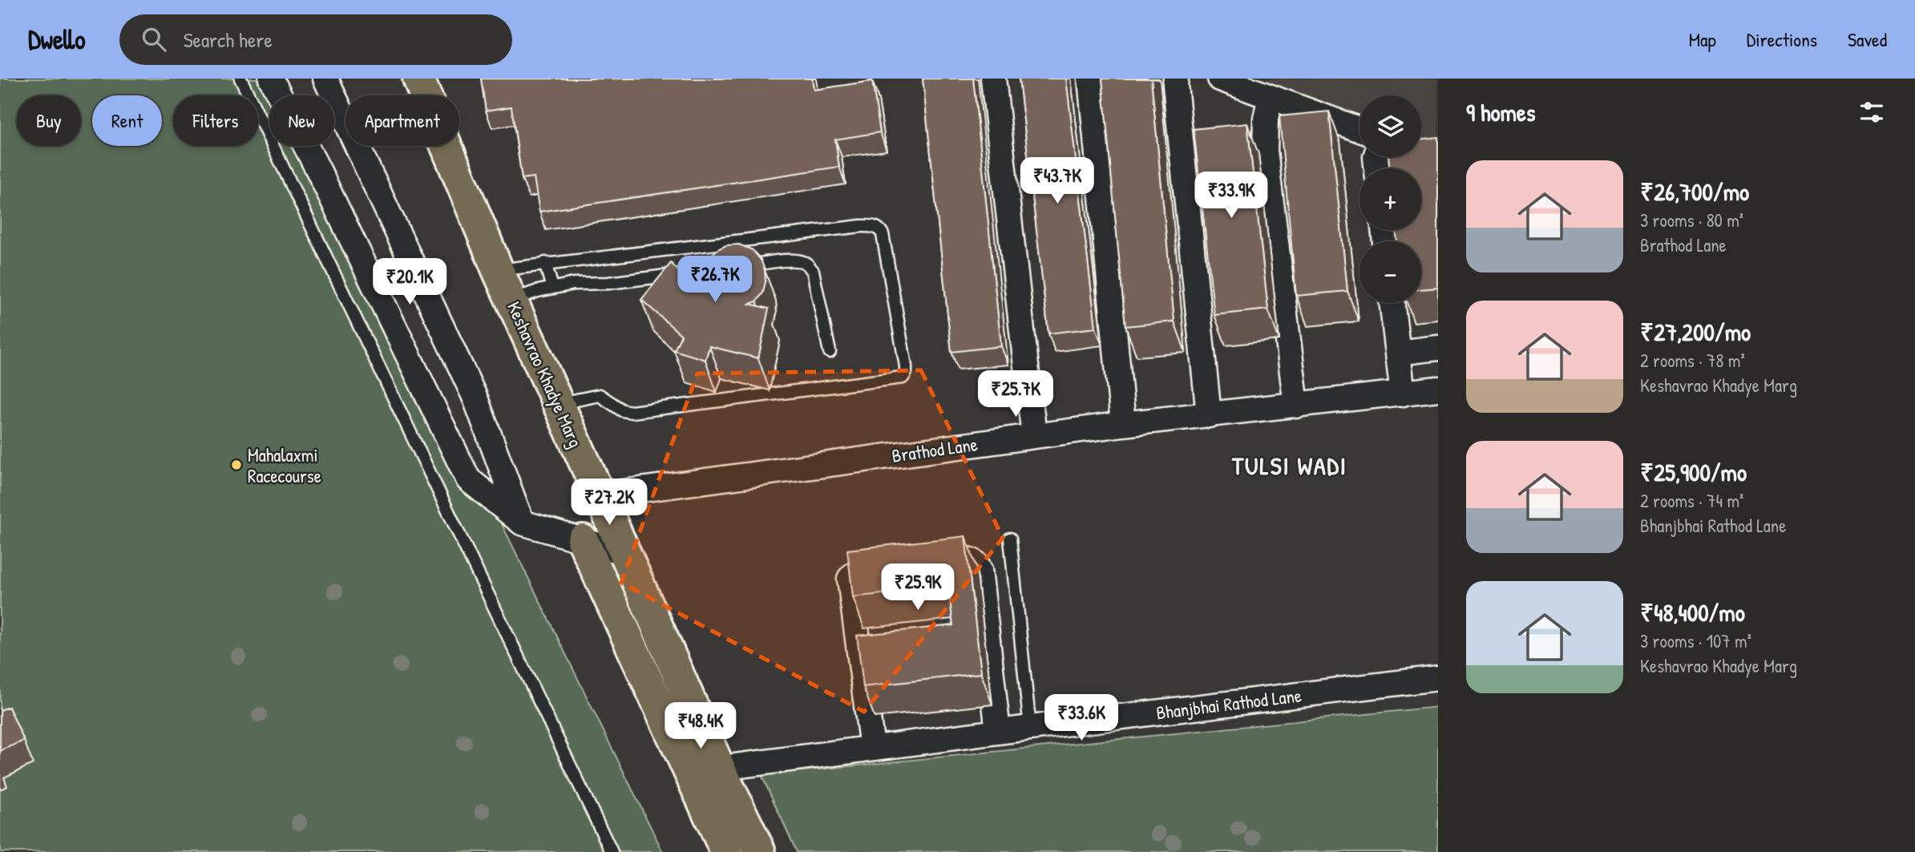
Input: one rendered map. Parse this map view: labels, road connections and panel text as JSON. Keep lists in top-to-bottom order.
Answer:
{
  "streets": {
    "main road": ["Keshavrao Khadye Marg"],
    "street": ["Brathod Lane", "Bhanjbhai Rathod Lane"]
  },
  "crossings": [
    ["Keshavrao Khadye Marg", "Brathod Lane"],
    ["Keshavrao Khadye Marg", "Bhanjbhai Rathod Lane"]
  ],
  "districts": ["TULSI WADI"],
  "places": ["Mahalaxmi Racecourse"],
  "page": {
    "header": "Dwello",
    "search": "Search here",
    "nav": ["Map", "Directions", "Saved"],
    "heading": "9 homes",
    "map_buttons": ["+", "−"],
    "chip": [
      "Buy",
      "Rent",
      "Filters",
      "New",
      "Apartment"
    ],
    "list": [
      {
        "name": "₹26,700/mo",
        "note": "3 rooms · 80 m² · Brathod Lane"
      },
      {
        "name": "₹27,200/mo",
        "note": "2 rooms · 78 m² · Keshavrao Khadye Marg"
      },
      {
        "name": "₹25,900/mo",
        "note": "2 rooms · 74 m² · Bhanjbhai Rathod Lane"
      },
      {
        "name": "₹48,400/mo",
        "note": "3 rooms · 107 m² · Keshavrao Khadye Marg"
      }
    ],
    "price": [
      "₹43.7K",
      "₹33.9K",
      "₹26.7K",
      "₹20.1K",
      "₹25.7K",
      "₹27.2K",
      "₹25.9K",
      "₹33.6K",
      "₹48.4K"
    ]
  }
}
